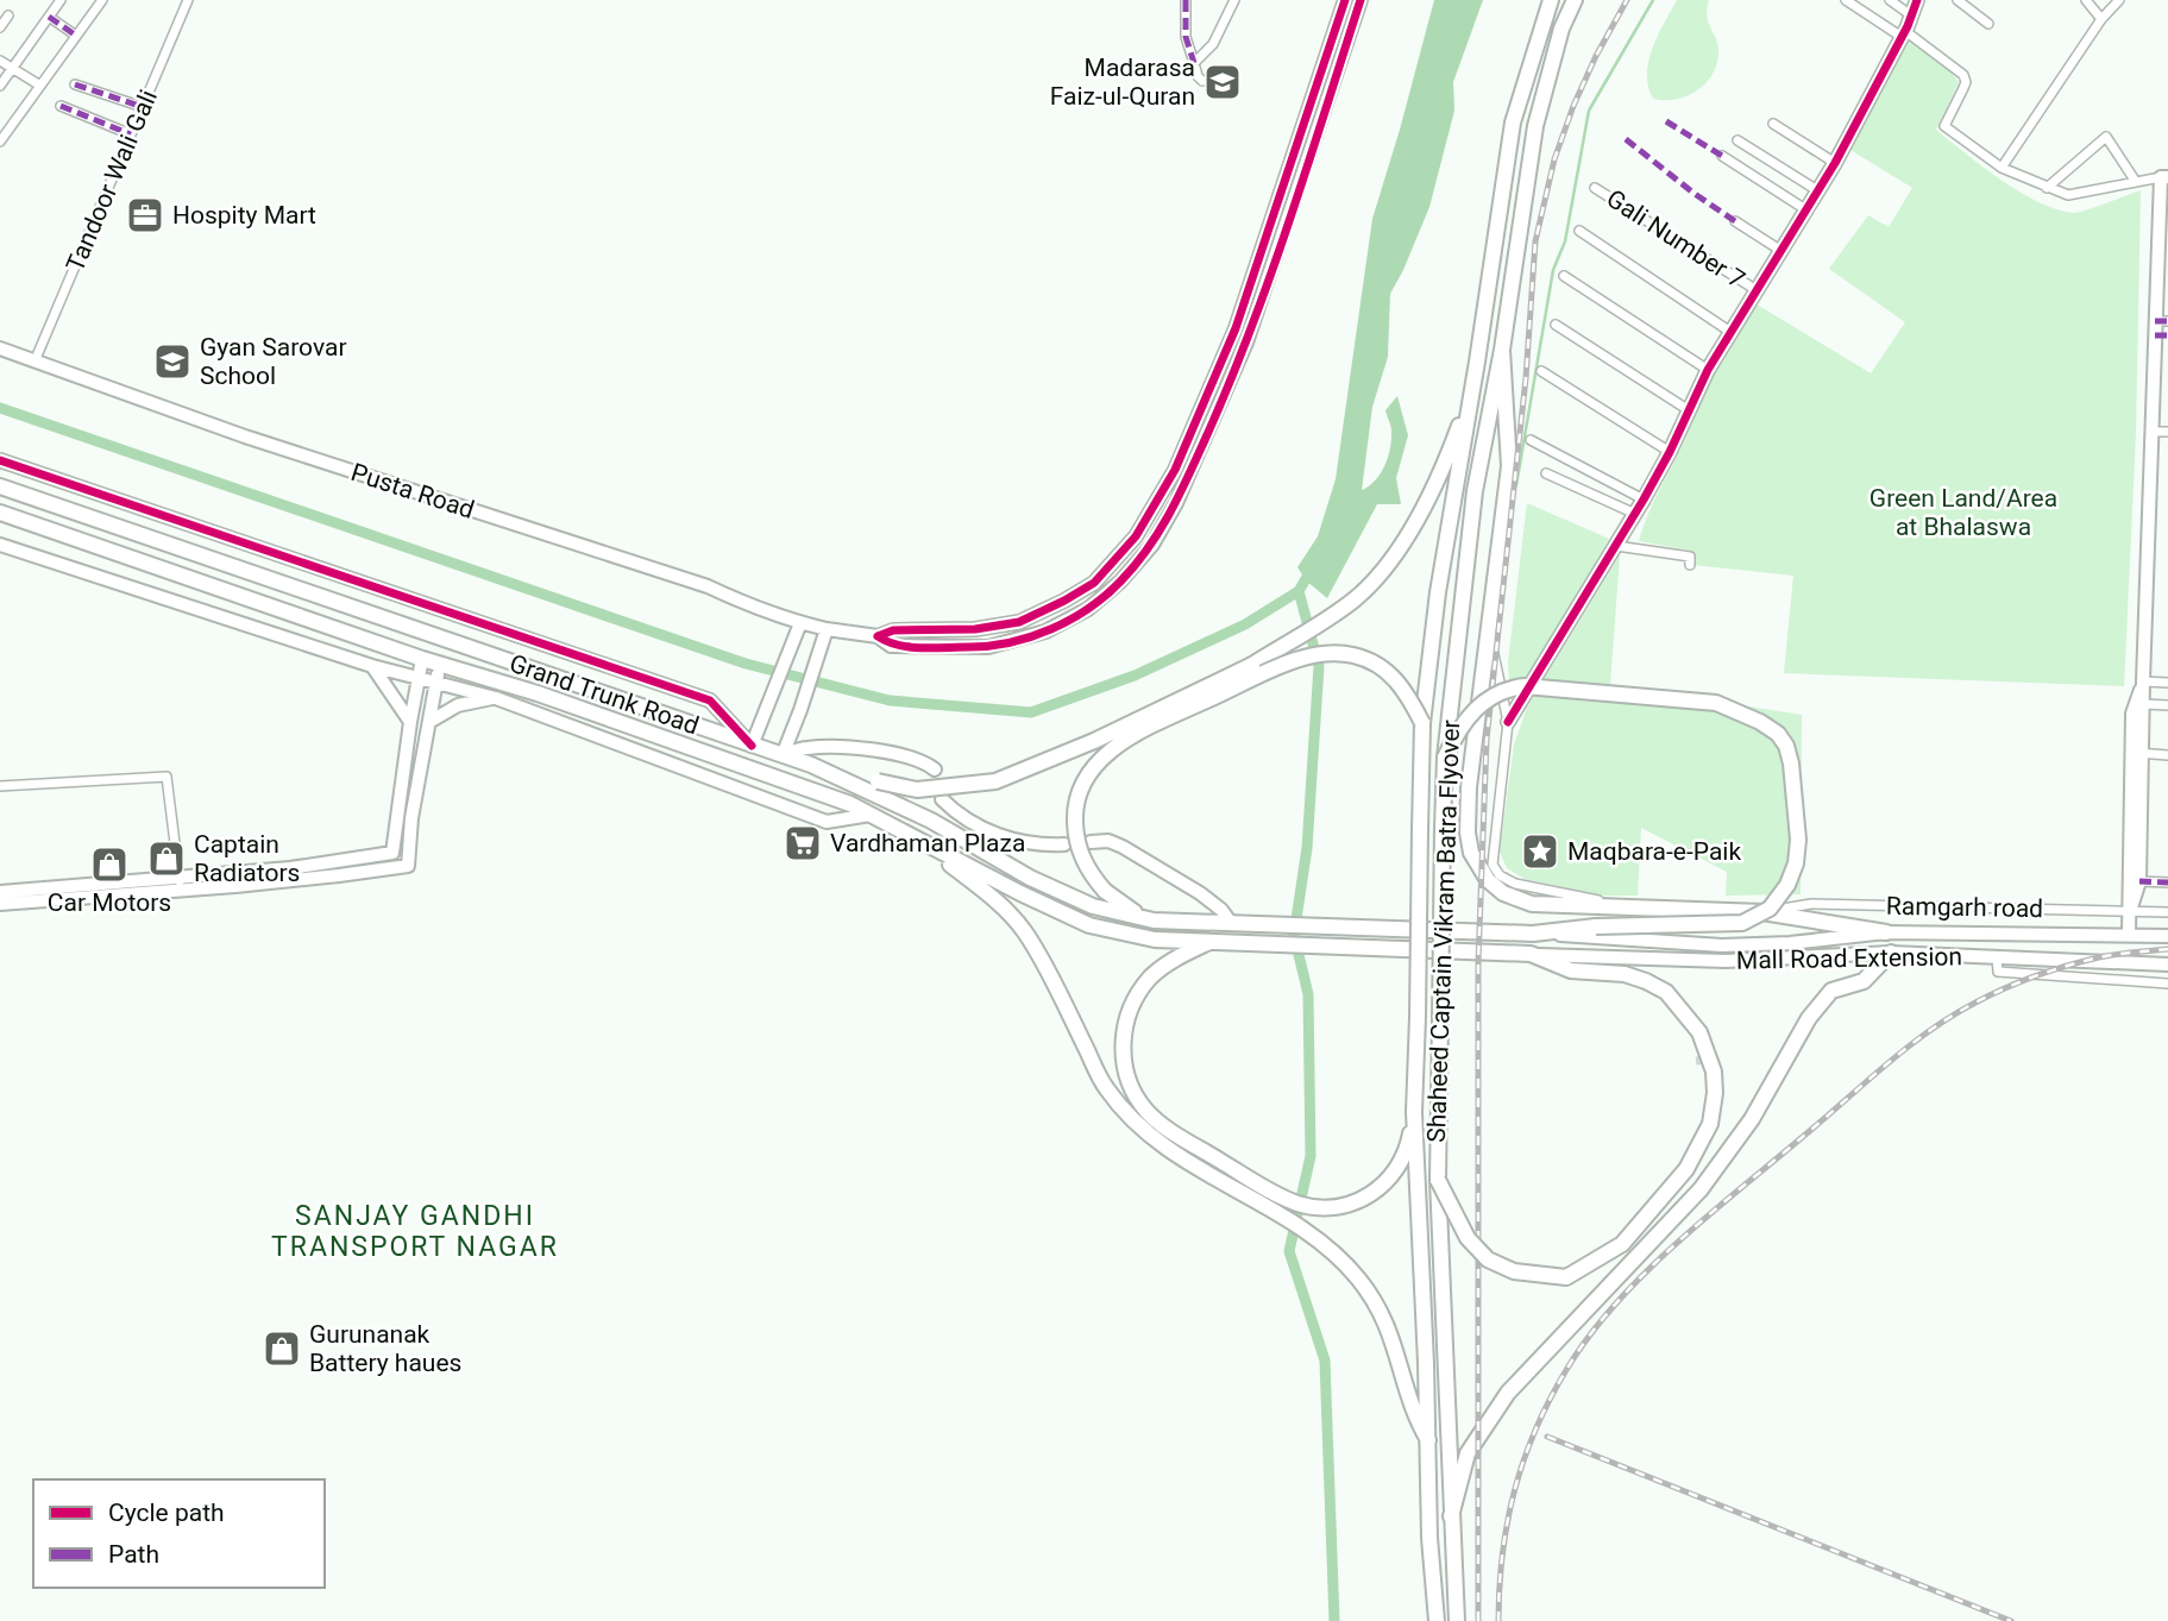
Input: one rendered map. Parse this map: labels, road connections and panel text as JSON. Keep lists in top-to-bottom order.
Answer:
{
  "streets": {
    "highway": ["Grand Trunk Road", "Shaheed Captain Vikram Batra Flyover"],
    "main road": ["Pusta Road", "Mall Road Extension"],
    "street": ["Tandoor Wali Gali", "Gali Number 7", "Ramgarh road"]
  },
  "crossings": [
    ["Tandoor Wali Gali", "Pusta Road"],
    ["Grand Trunk Road", "Shaheed Captain Vikram Batra Flyover"],
    ["Grand Trunk Road", "Mall Road Extension"]
  ],
  "districts": ["SANJAY GANDHI TRANSPORT NAGAR"],
  "parks": ["Green Land/Area at Bhalaswa"],
  "places": {
    "school or university": ["Madarasa Faiz-ul-Quran", "Gyan Sarovar School"],
    "office": ["Hospity Mart"],
    "supermarket": ["Vardhaman Plaza"],
    "place": ["Maqbara-e-Paik"],
    "shop": ["Captain Radiators", "Car Motors", "Gurunanak Battery haues"]
  },
  "legend": ["Cycle path", "Path"]
}
